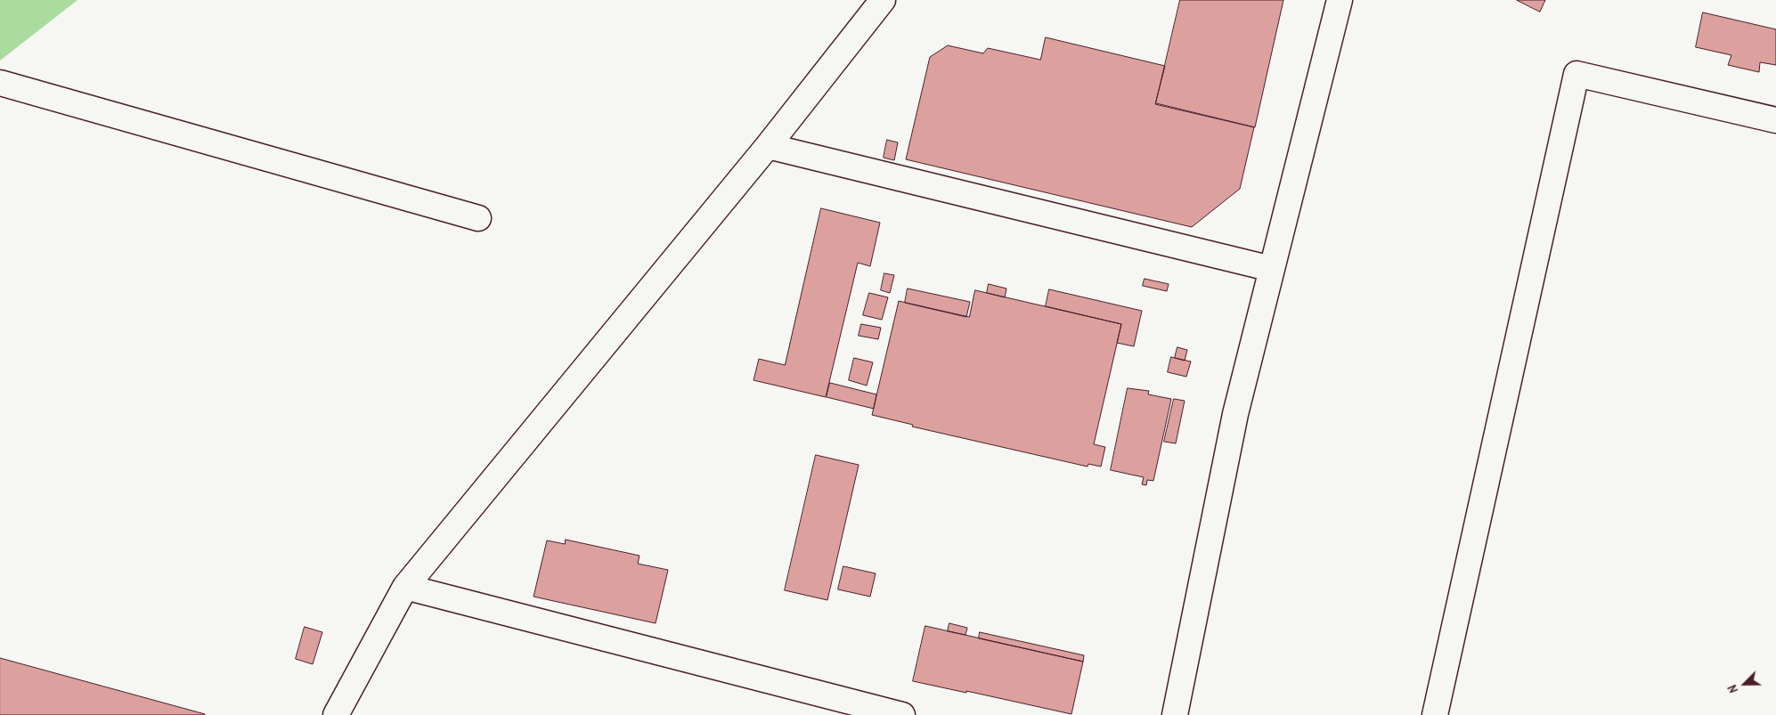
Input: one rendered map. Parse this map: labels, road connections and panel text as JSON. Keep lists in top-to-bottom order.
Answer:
{
  "north": "bottom left"
}
